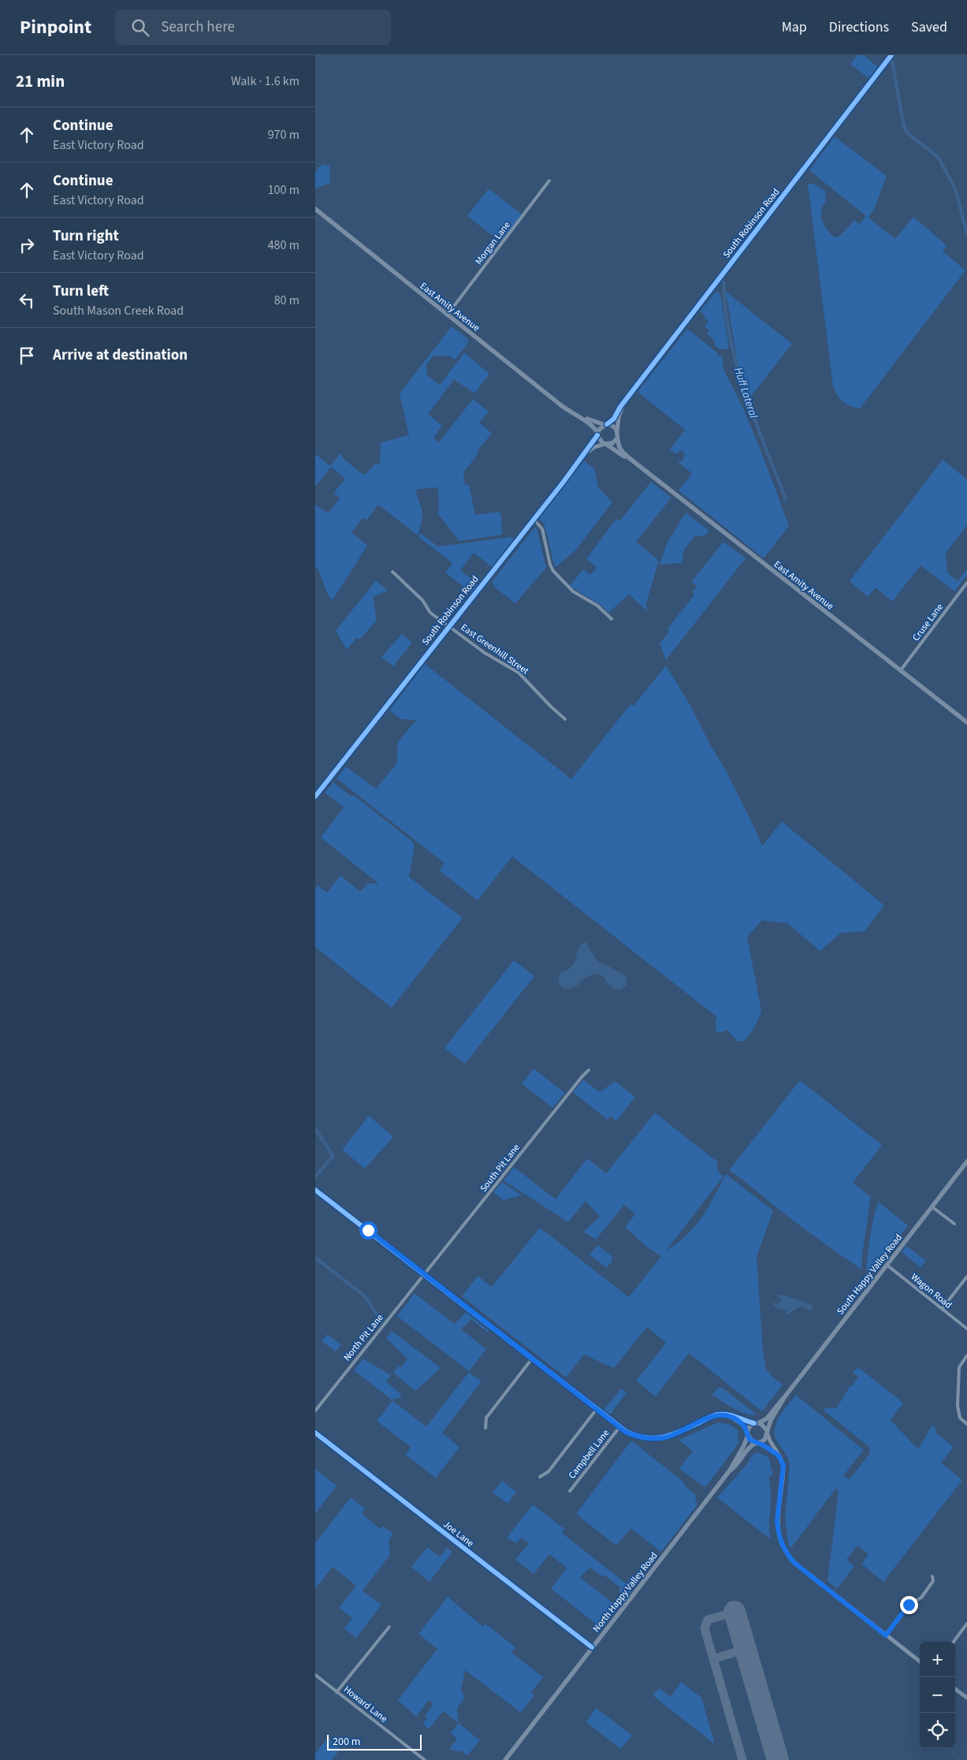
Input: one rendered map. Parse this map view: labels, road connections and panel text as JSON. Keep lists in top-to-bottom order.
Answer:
{
  "streets": {
    "main road": ["East Amity Avenue", "South Happy Valley Road", "North Happy Valley Road"],
    "street": [
      "South Robinson Road",
      "Morgan Lane",
      "Cruse Lane",
      "East Greenhill Street",
      "South Pit Lane",
      "Wagon Road",
      "North Pit Lane",
      "Campbell Lane",
      "Joe Lane",
      "Howard Lane"
    ]
  },
  "crossings": [
    ["South Robinson Road", "East Amity Avenue"],
    ["South Robinson Road", "East Greenhill Street"],
    ["Morgan Lane", "East Amity Avenue"],
    ["East Amity Avenue", "Cruse Lane"],
    ["South Pit Lane", "North Pit Lane"],
    ["South Happy Valley Road", "Wagon Road"],
    ["Joe Lane", "North Happy Valley Road"]
  ],
  "water": ["Huff Lateral"],
  "scale_bar": "200 m",
  "page": {
    "header": "Pinpoint",
    "search": "Search here",
    "nav": ["Map", "Directions", "Saved"],
    "heading": ["21 min", "Walk · 1.6 km"],
    "list": [
      ["Continue", "East Victory Road", "970 m"],
      ["Continue", "East Victory Road", "100 m"],
      ["Turn right", "East Victory Road", "480 m"],
      ["Turn left", "South Mason Creek Road", "80 m"],
      "Arrive at destination"
    ],
    "map_buttons": ["+", "−"],
    "scale": "200 m"
  }
}
